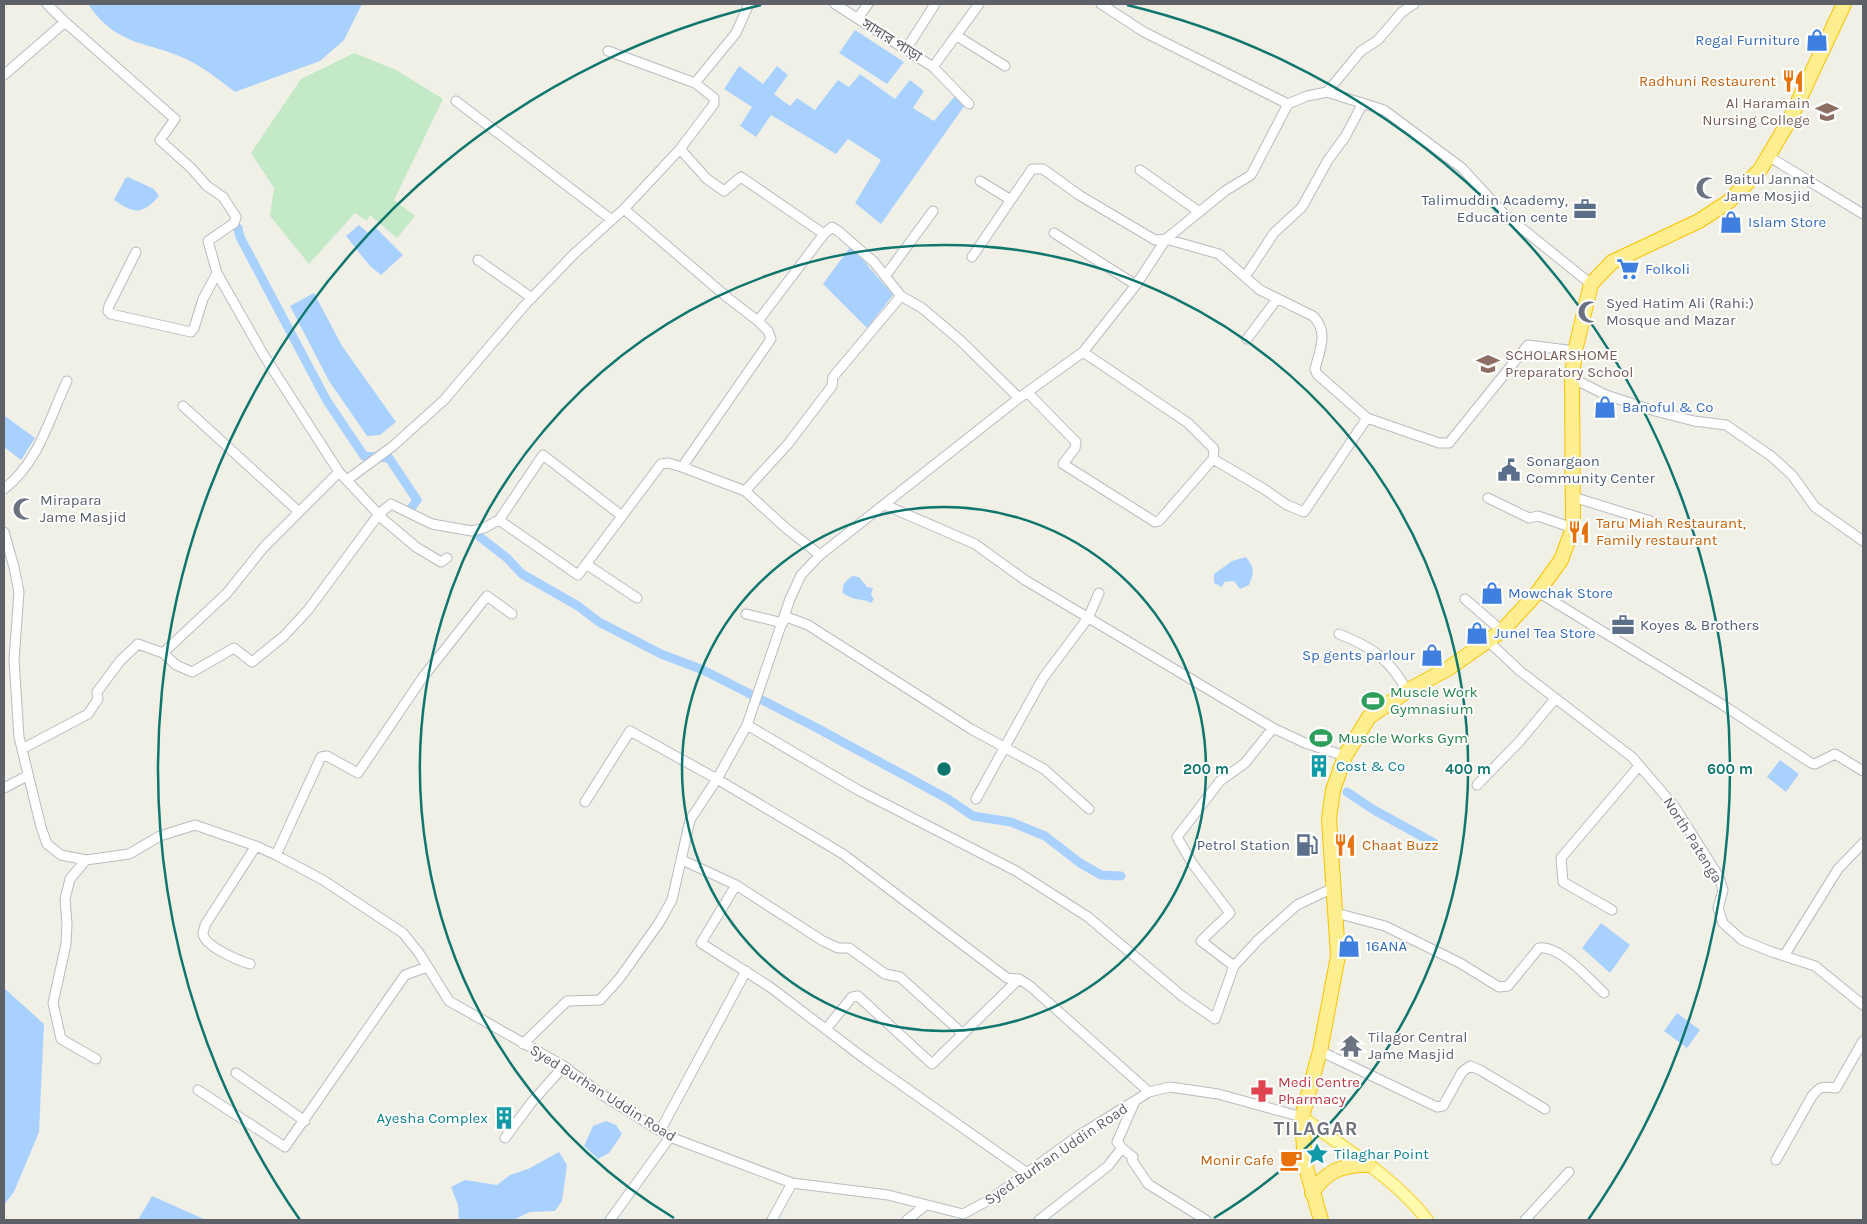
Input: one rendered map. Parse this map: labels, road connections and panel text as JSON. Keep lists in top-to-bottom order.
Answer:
{
  "streets": {
    "street": ["সাদার পাড়া", "North Patenga", "Syed Burhan Uddin Road"]
  },
  "districts": ["TILAGAR"],
  "places": {
    "shop": [
      "Regal Furniture",
      "Islam Store",
      "Banoful & Co",
      "Mowchak Store",
      "Junel Tea Store",
      "Sp gents parlour",
      "16ANA"
    ],
    "restaurant": ["Radhuni Restaurent", "Taru Miah Restaurant, Family restaurant", "Chaat Buzz"],
    "school or university": ["Al Haramain Nursing College", "SCHOLARSHOME Preparatory School"],
    "mosque": ["Baitul Jannat Jame Mosjid", "Syed Hatim Ali (Rahi:) Mosque and Mazar", "Mirapara Jame Masjid"],
    "office": ["Talimuddin Academy, Education cente", "Koyes & Brothers"],
    "supermarket": ["Folkoli"],
    "public building": ["Sonargaon Community Center"],
    "sports": ["Muscle Work Gymnasium", "Muscle Works Gym"],
    "building": ["Cost & Co", "Ayesha Complex"],
    "fuel station": ["Petrol Station"],
    "temple": ["Tilagor Central Jame Masjid"],
    "pharmacy": ["Medi Centre Pharmacy"],
    "place": ["Tilaghar Point"],
    "cafe": ["Monir Cafe"]
  },
  "rings": ["200 m", "400 m", "600 m"]
}
